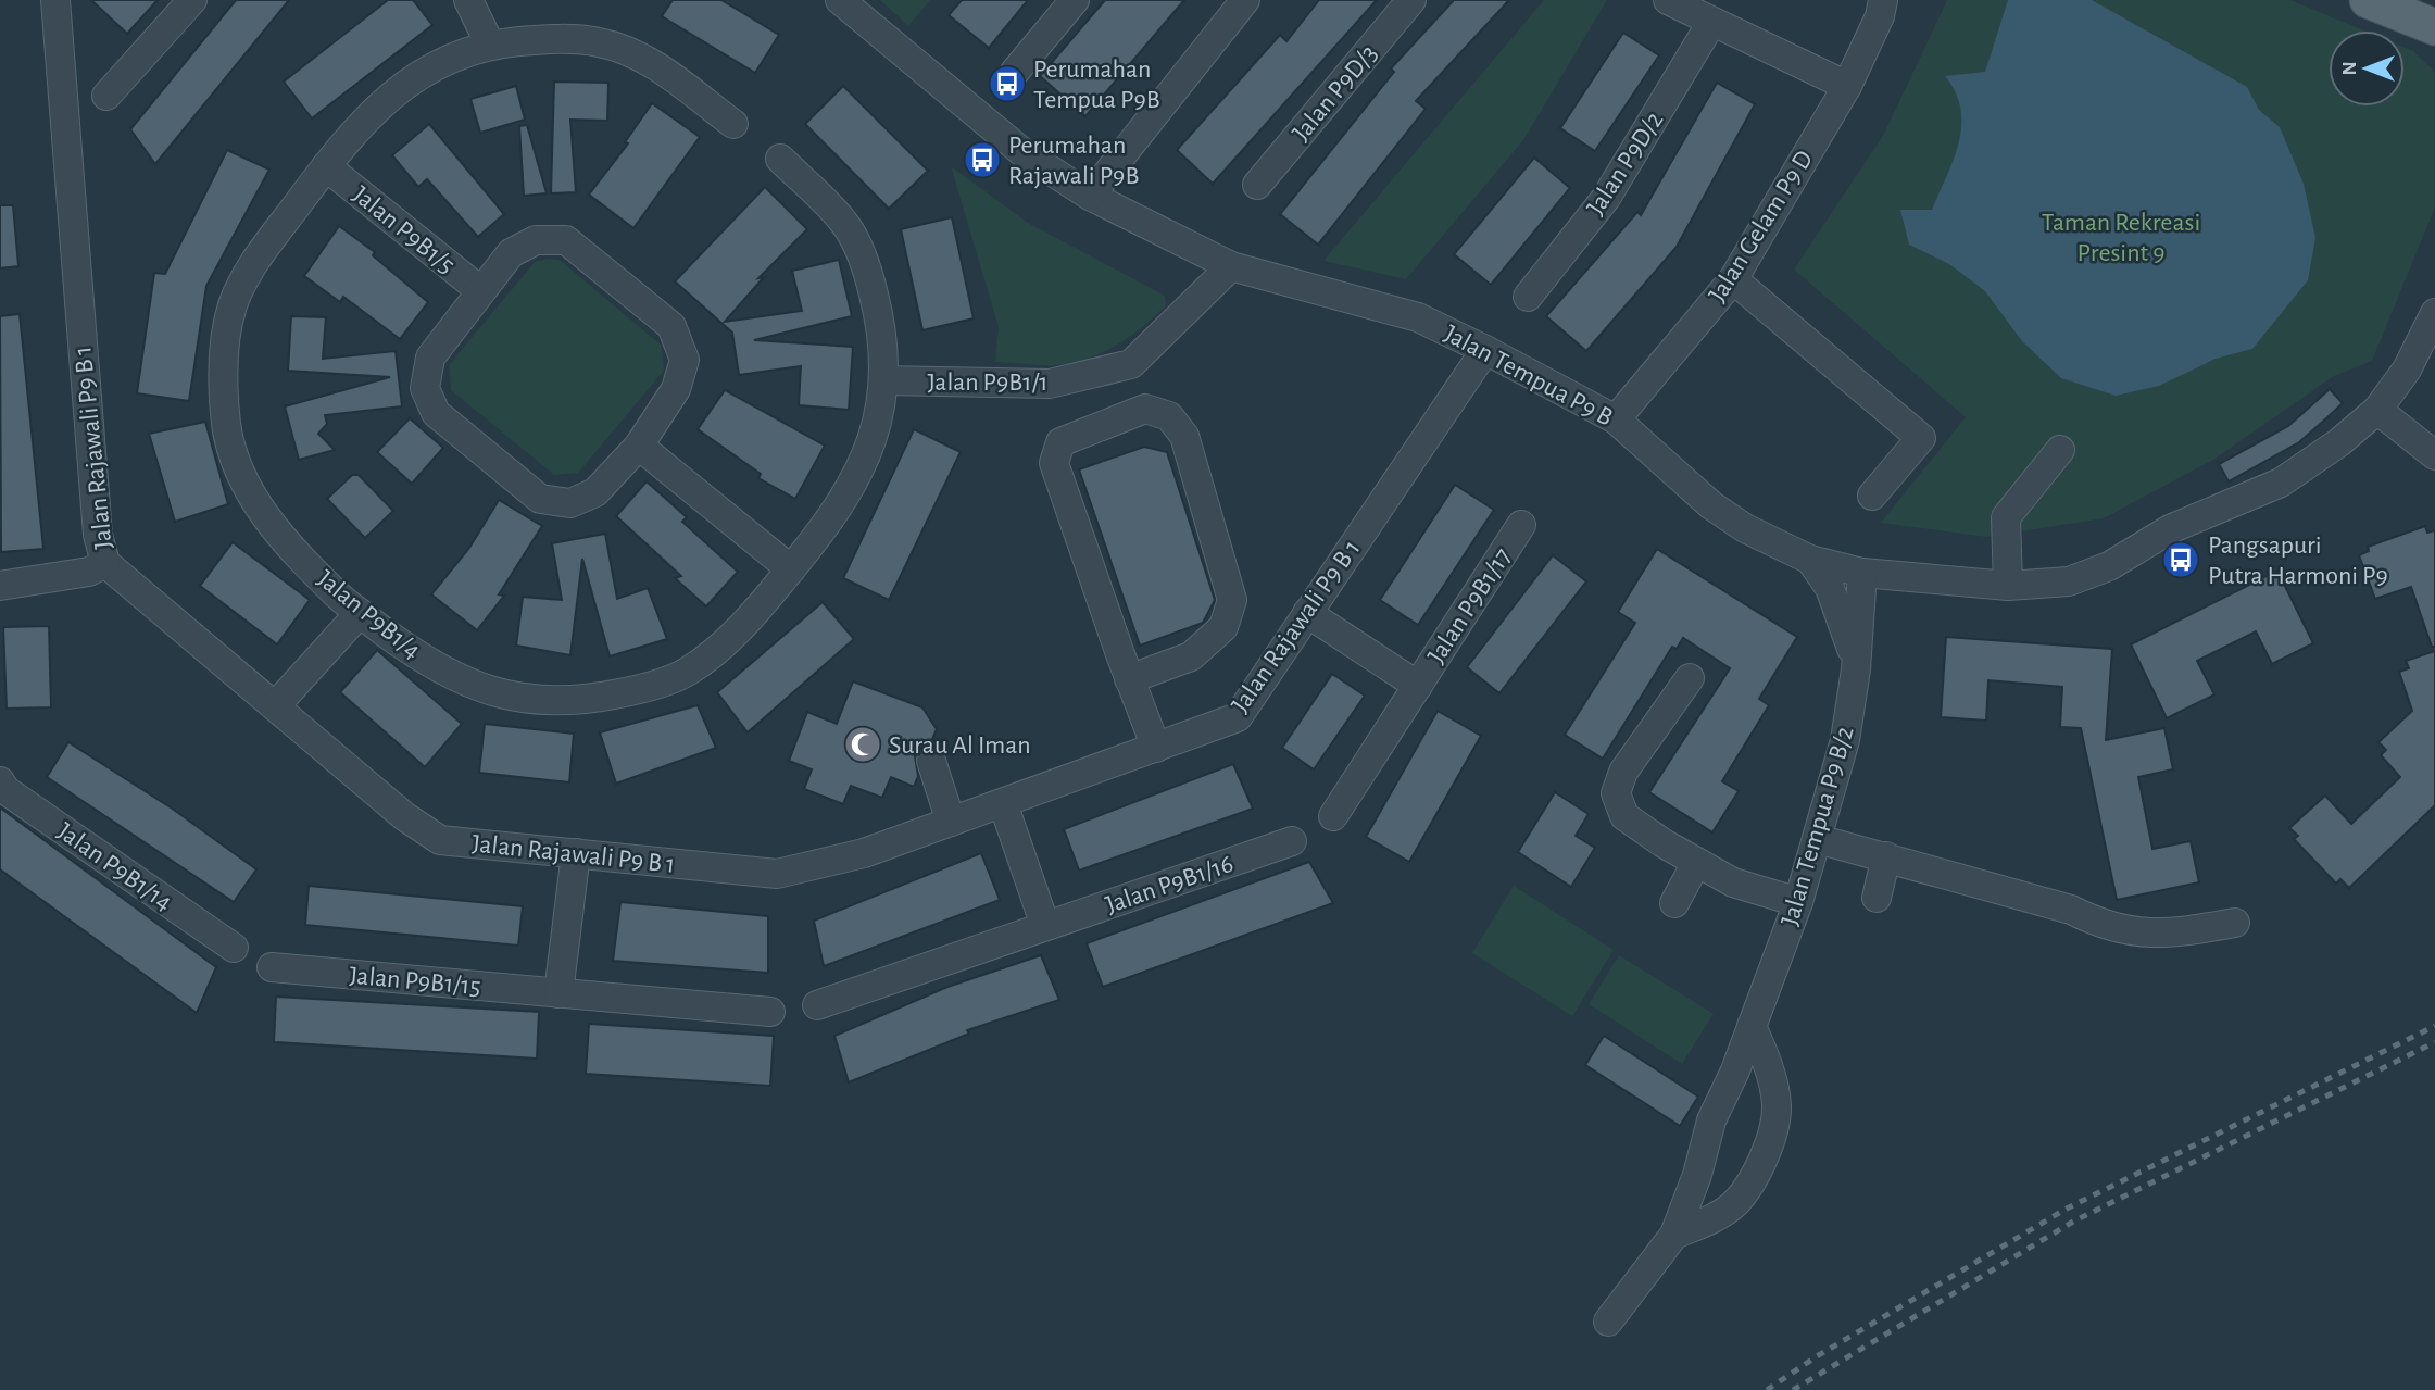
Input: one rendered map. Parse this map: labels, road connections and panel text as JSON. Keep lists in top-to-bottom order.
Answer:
{
  "streets": {
    "street": [
      "Jalan P9D/3",
      "Jalan P9D/2",
      "Jalan Gelam P9 D",
      "Jalan P9B1/5",
      "Jalan Tempua P9 B",
      "Jalan P9B1/1",
      "Jalan Rajawali P9 B 1",
      "Jalan P9B1/17",
      "Jalan P9B1/4",
      "Jalan Tempua P9 B/2",
      "Jalan P9B1/14",
      "Jalan P9B1/16",
      "Jalan P9B1/15"
    ]
  },
  "crossings": [
    ["Jalan Gelam P9 D", "Jalan Tempua P9 B"],
    ["Jalan P9B1/5", "Jalan P9B1/4"],
    ["Jalan Tempua P9 B", "Jalan Rajawali P9 B 1"],
    ["Jalan Tempua P9 B", "Jalan Tempua P9 B/2"],
    ["Jalan P9B1/1", "Jalan P9B1/4"],
    ["Jalan Rajawali P9 B 1", "Jalan P9B1/17"]
  ],
  "parks": ["Taman Rekreasi Presint 9"],
  "places": {
    "bus stop": ["Perumahan Tempua P9B", "Perumahan Rajawali P9B", "Pangsapuri Putra Harmoni P9"],
    "mosque": ["Surau Al Iman"]
  },
  "north": "left"
}
